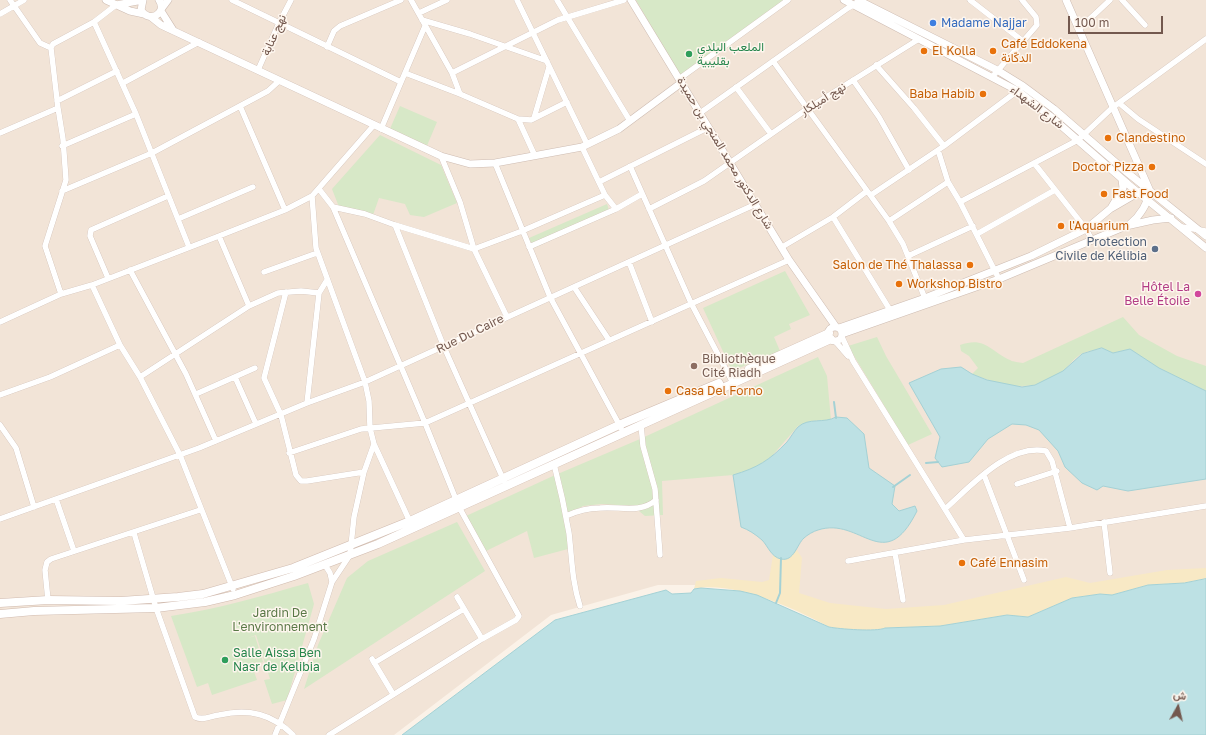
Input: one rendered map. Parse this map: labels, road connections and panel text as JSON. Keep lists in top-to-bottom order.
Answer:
{
  "streets": {
    "street": [
      "نهج عنابة",
      "نهج أميلكار",
      "شارع الشهداء",
      "شارع الدكتور محمد المنجي بن حميدة",
      "Rue Du Caire"
    ]
  },
  "crossings": [
    ["نهج أميلكار", "شارع الشهداء"],
    ["نهج أميلكار", "شارع الدكتور محمد المنجي بن حميدة"],
    ["شارع الدكتور محمد المنجي بن حميدة", "Rue Du Caire"]
  ],
  "parks": ["Jardin De L'environnement"],
  "places": [
    "Madame Najjar",
    "El Kolla",
    "Café Eddokena الدكّانة",
    "الملعب البلدي بقليبية",
    "Baba Habib",
    "Clandestino",
    "Doctor Pizza",
    "Fast Food",
    "l'Aquarium",
    "Protection Civile de Kélibia",
    "Salon de Thé Thalassa",
    "Workshop Bistro",
    "Hôtel La Belle Étoile",
    "Bibliothèque Cité Riadh",
    "Casa Del Forno",
    "Café Ennasim",
    "Salle Aissa Ben Nasr de Kelibia"
  ],
  "scale_bar": "100 m",
  "north": "top"
}
